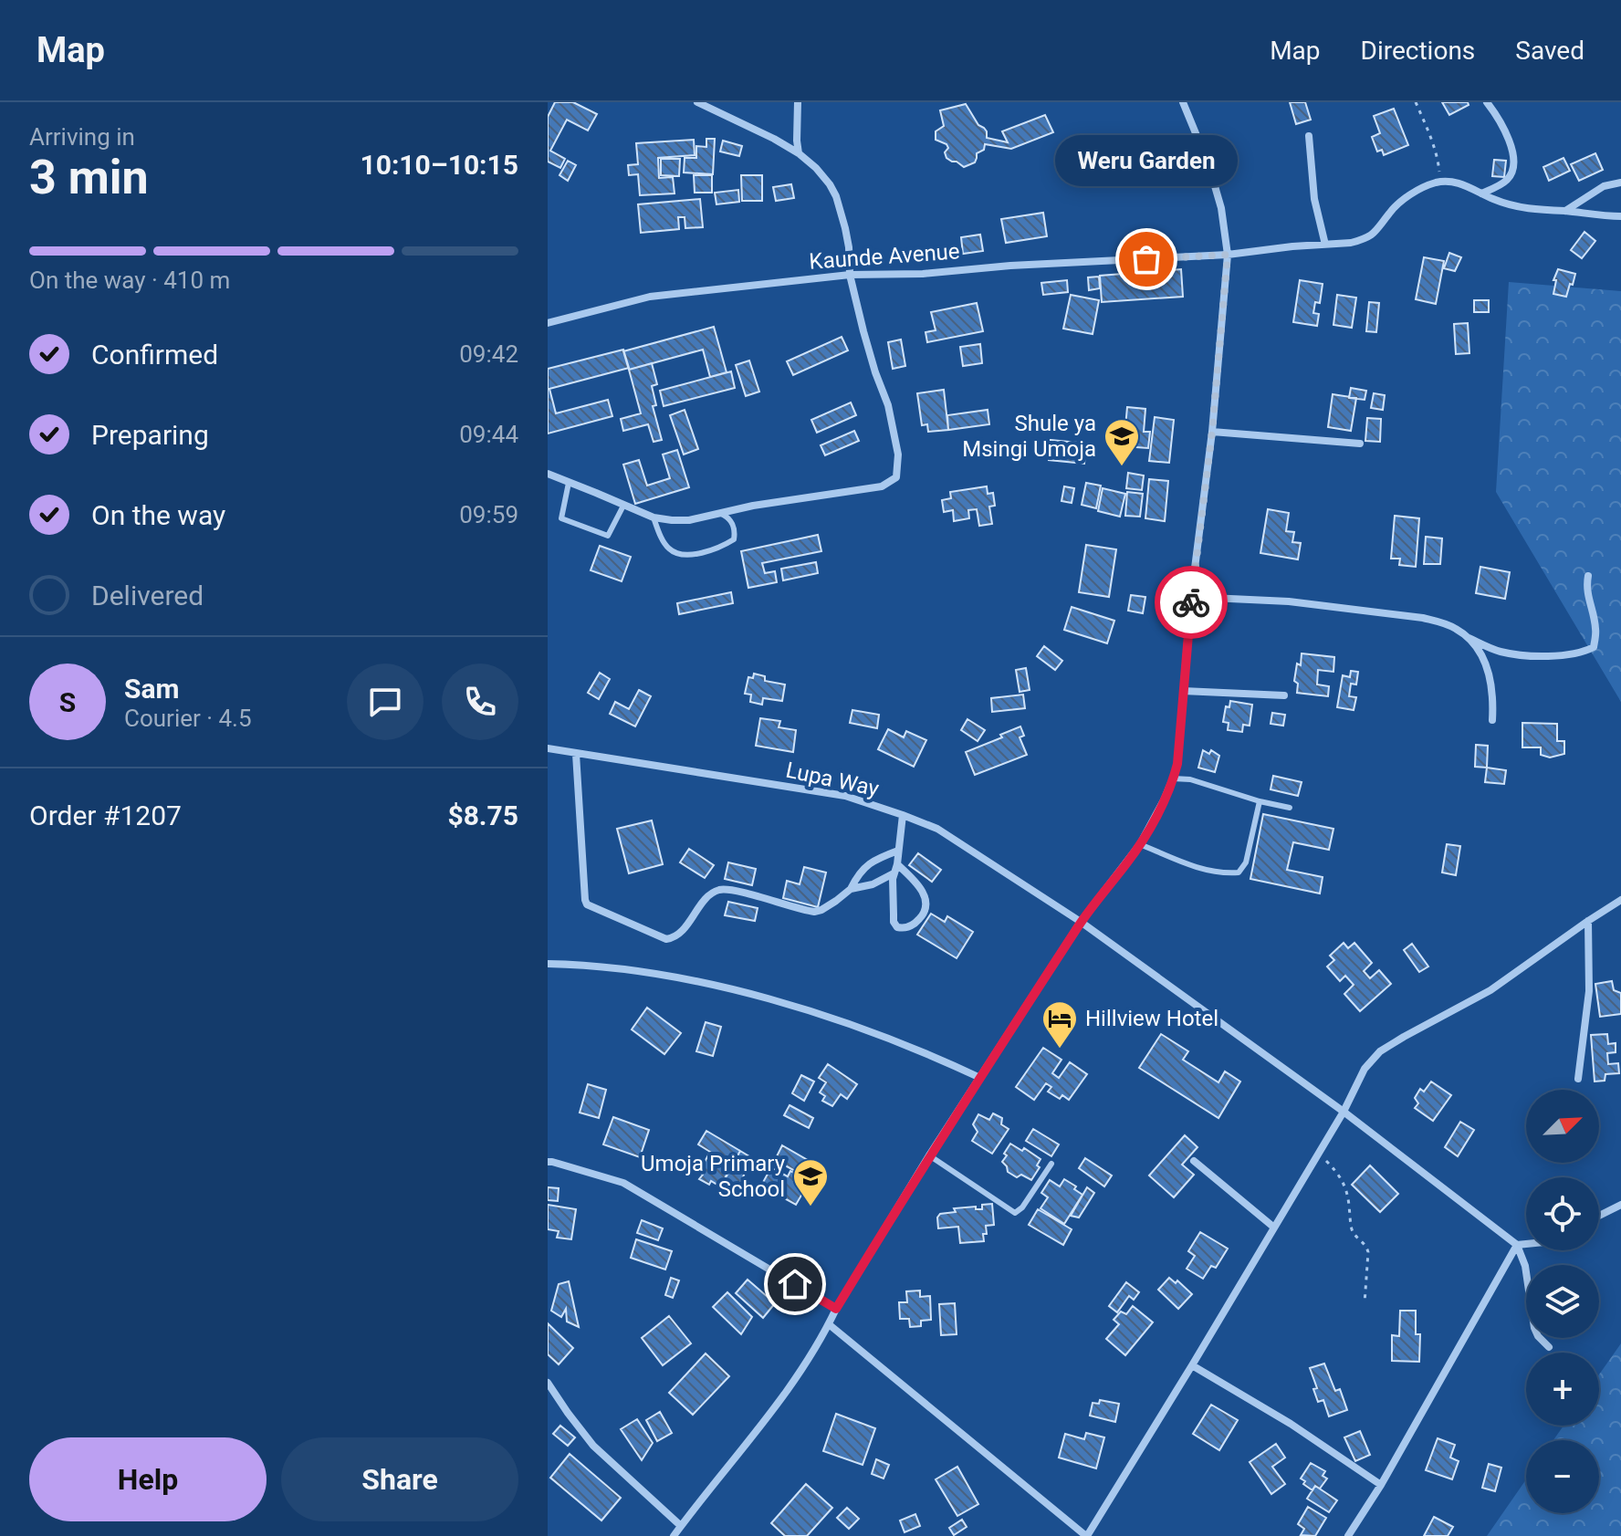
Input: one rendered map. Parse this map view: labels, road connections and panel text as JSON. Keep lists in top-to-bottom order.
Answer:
{
  "streets": {
    "street": ["Kaunde Avenue", "Lupa Way"]
  },
  "places": {
    "other": ["Weru Garden"],
    "school or university": ["Shule ya Msingi Umoja", "Umoja Primary School"],
    "hotel": ["Hillview Hotel"]
  },
  "north": "top right",
  "page": {
    "header": "Map",
    "nav": ["Map", "Directions", "Saved"],
    "heading": ["3 min", "Arriving in", "10:10–10:15"],
    "panel": [
      "Sam",
      "Courier · 4.5",
      "Order #1207",
      "$8.75"
    ],
    "bubble": "Weru Garden",
    "bar": "On the way · 410 m",
    "list": [
      ["Confirmed", "09:42"],
      ["Preparing", "09:44"],
      ["On the way", "09:59"],
      "Delivered"
    ],
    "round": "S",
    "map_buttons": ["+", "−"],
    "buttons": ["Help", "Share"]
  }
}
